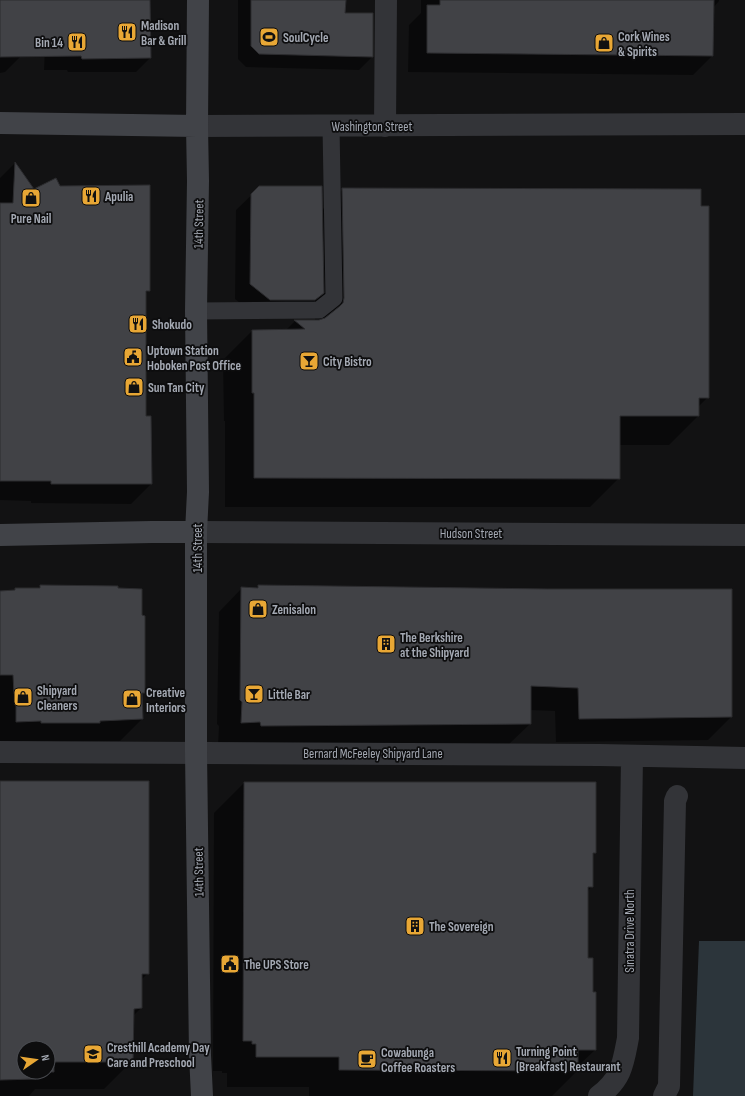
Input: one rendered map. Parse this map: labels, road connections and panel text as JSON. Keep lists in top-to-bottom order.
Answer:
{
  "streets": {
    "street": [
      "Washington Street",
      "14th Street",
      "Hudson Street",
      "Bernard McFeeley Shipyard Lane",
      "Sinatra Drive North"
    ]
  },
  "crossings": [
    ["Washington Street", "14th Street"],
    ["14th Street", "Hudson Street"],
    ["14th Street", "Bernard McFeeley Shipyard Lane"],
    ["Bernard McFeeley Shipyard Lane", "Sinatra Drive North"]
  ],
  "places": {
    "restaurant": [
      "Madison Bar & Grill",
      "Bin 14",
      "Apulia",
      "Shokudo",
      "Turning Point (Breakfast) Restaurant"
    ],
    "sports": ["SoulCycle"],
    "shop": [
      "Cork Wines & Spirits",
      "Pure Nail",
      "Sun Tan City",
      "Zenisalon",
      "Shipyard Cleaners",
      "Creative Interiors"
    ],
    "public building": ["Uptown Station Hoboken Post Office", "The UPS Store"],
    "bar": ["City Bistro", "Little Bar"],
    "building": ["The Berkshire at the Shipyard", "The Sovereign"],
    "school or university": ["Cresthill Academy Day Care and Preschool"],
    "cafe": ["Cowabunga Coffee Roasters"]
  },
  "north": "right"
}
